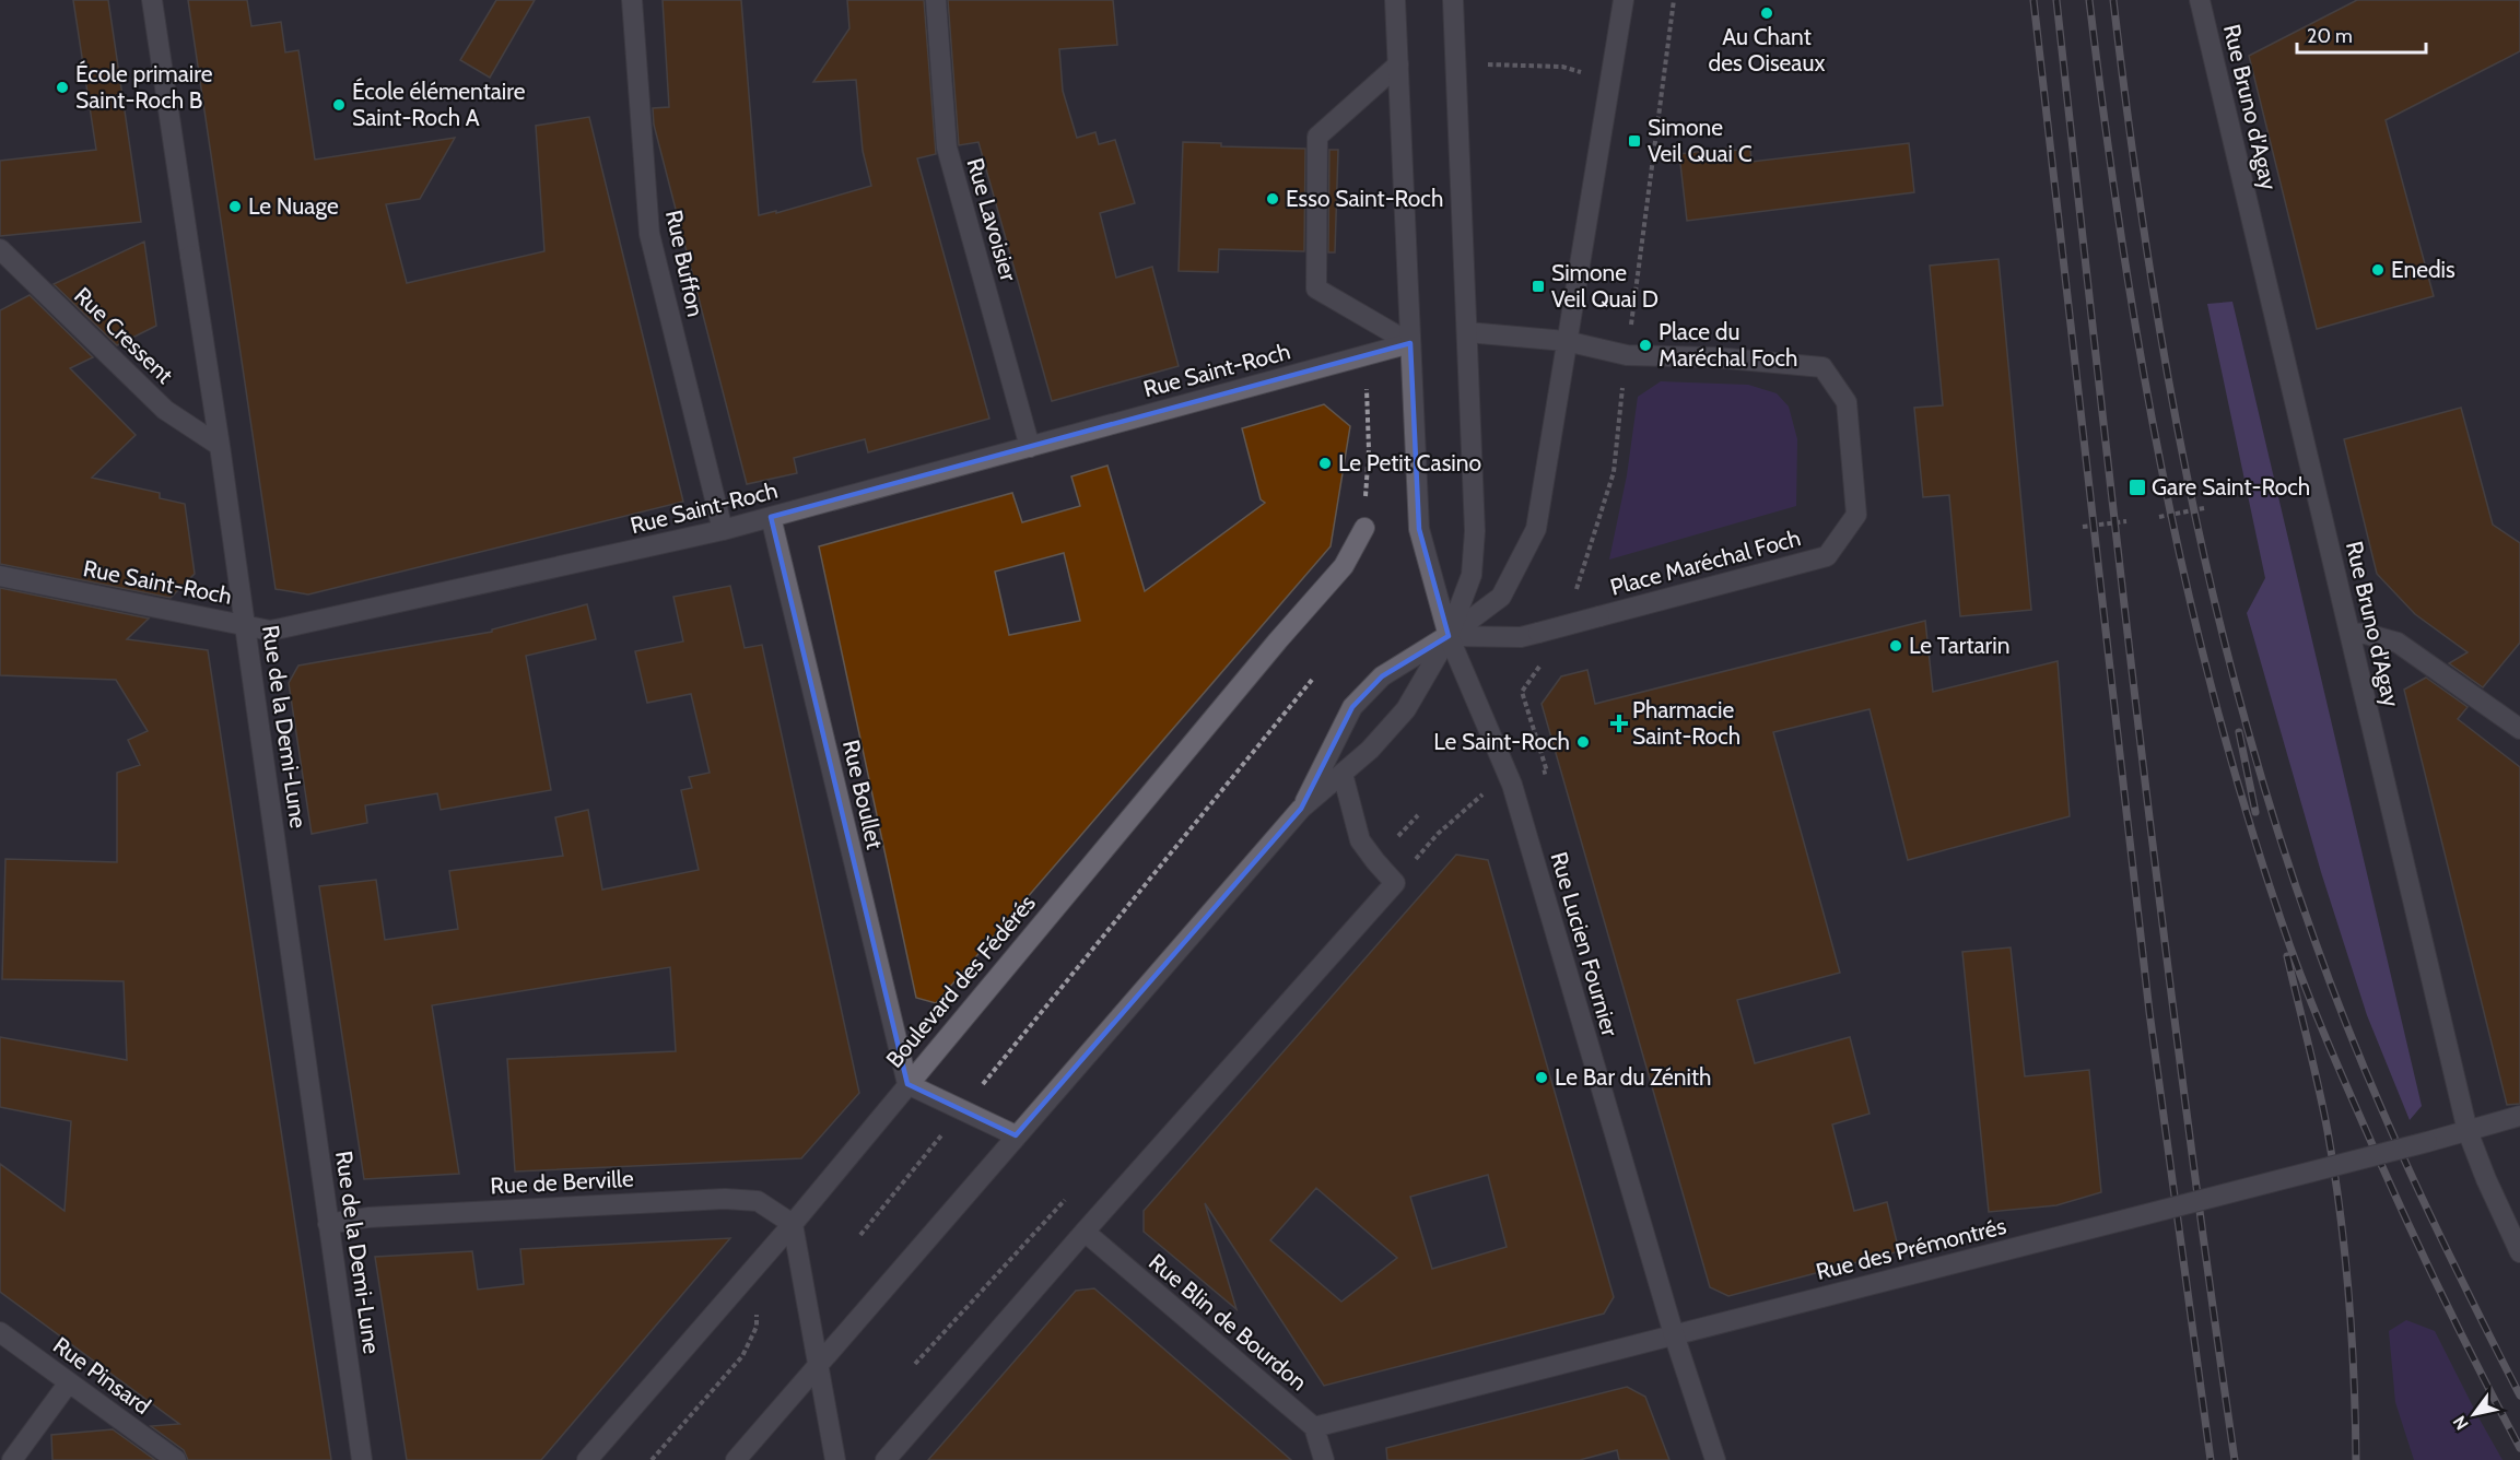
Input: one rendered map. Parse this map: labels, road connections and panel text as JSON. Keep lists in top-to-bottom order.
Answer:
{
  "streets": {
    "street": [
      "Rue Bruno d'Agay",
      "Rue Lavoisier",
      "Rue Buffon",
      "Rue Cressent",
      "Rue Saint-Roch",
      "Place Maréchal Foch",
      "Rue de la Demi-Lune",
      "Rue Boullet",
      "Rue Lucien Fournier",
      "Boulevard des Fédérés",
      "Rue de Berville",
      "Rue des Prémontrés",
      "Rue Blin de Bourdon",
      "Rue Pinsard"
    ]
  },
  "crossings": [
    ["Rue Bruno d'Agay", "Rue des Prémontrés"],
    ["Rue Lavoisier", "Rue Saint-Roch"],
    ["Rue Buffon", "Rue Saint-Roch"],
    ["Rue Cressent", "Rue de la Demi-Lune"],
    ["Rue Saint-Roch", "Rue de la Demi-Lune"],
    ["Rue Saint-Roch", "Rue Boullet"],
    ["Place Maréchal Foch", "Rue Lucien Fournier"],
    ["Rue de la Demi-Lune", "Rue de Berville"],
    ["Rue Boullet", "Boulevard des Fédérés"],
    ["Rue Lucien Fournier", "Rue des Prémontrés"],
    ["Boulevard des Fédérés", "Rue de Berville"],
    ["Rue des Prémontrés", "Rue Blin de Bourdon"]
  ],
  "places": {
    "other": [
      "Au Chant des Oiseaux",
      "École primaire Saint-Roch B",
      "École élémentaire Saint-Roch A",
      "Esso Saint-Roch",
      "Le Nuage",
      "Enedis",
      "Place du Maréchal Foch",
      "Le Petit Casino",
      "Le Tartarin",
      "Le Saint-Roch",
      "Le Bar du Zénith"
    ],
    "transit": ["Simone Veil Quai C", "Simone Veil Quai D", "Gare Saint-Roch"],
    "health": ["Pharmacie Saint-Roch"]
  },
  "scale_bar": "20 m",
  "north": "bottom left"
}
